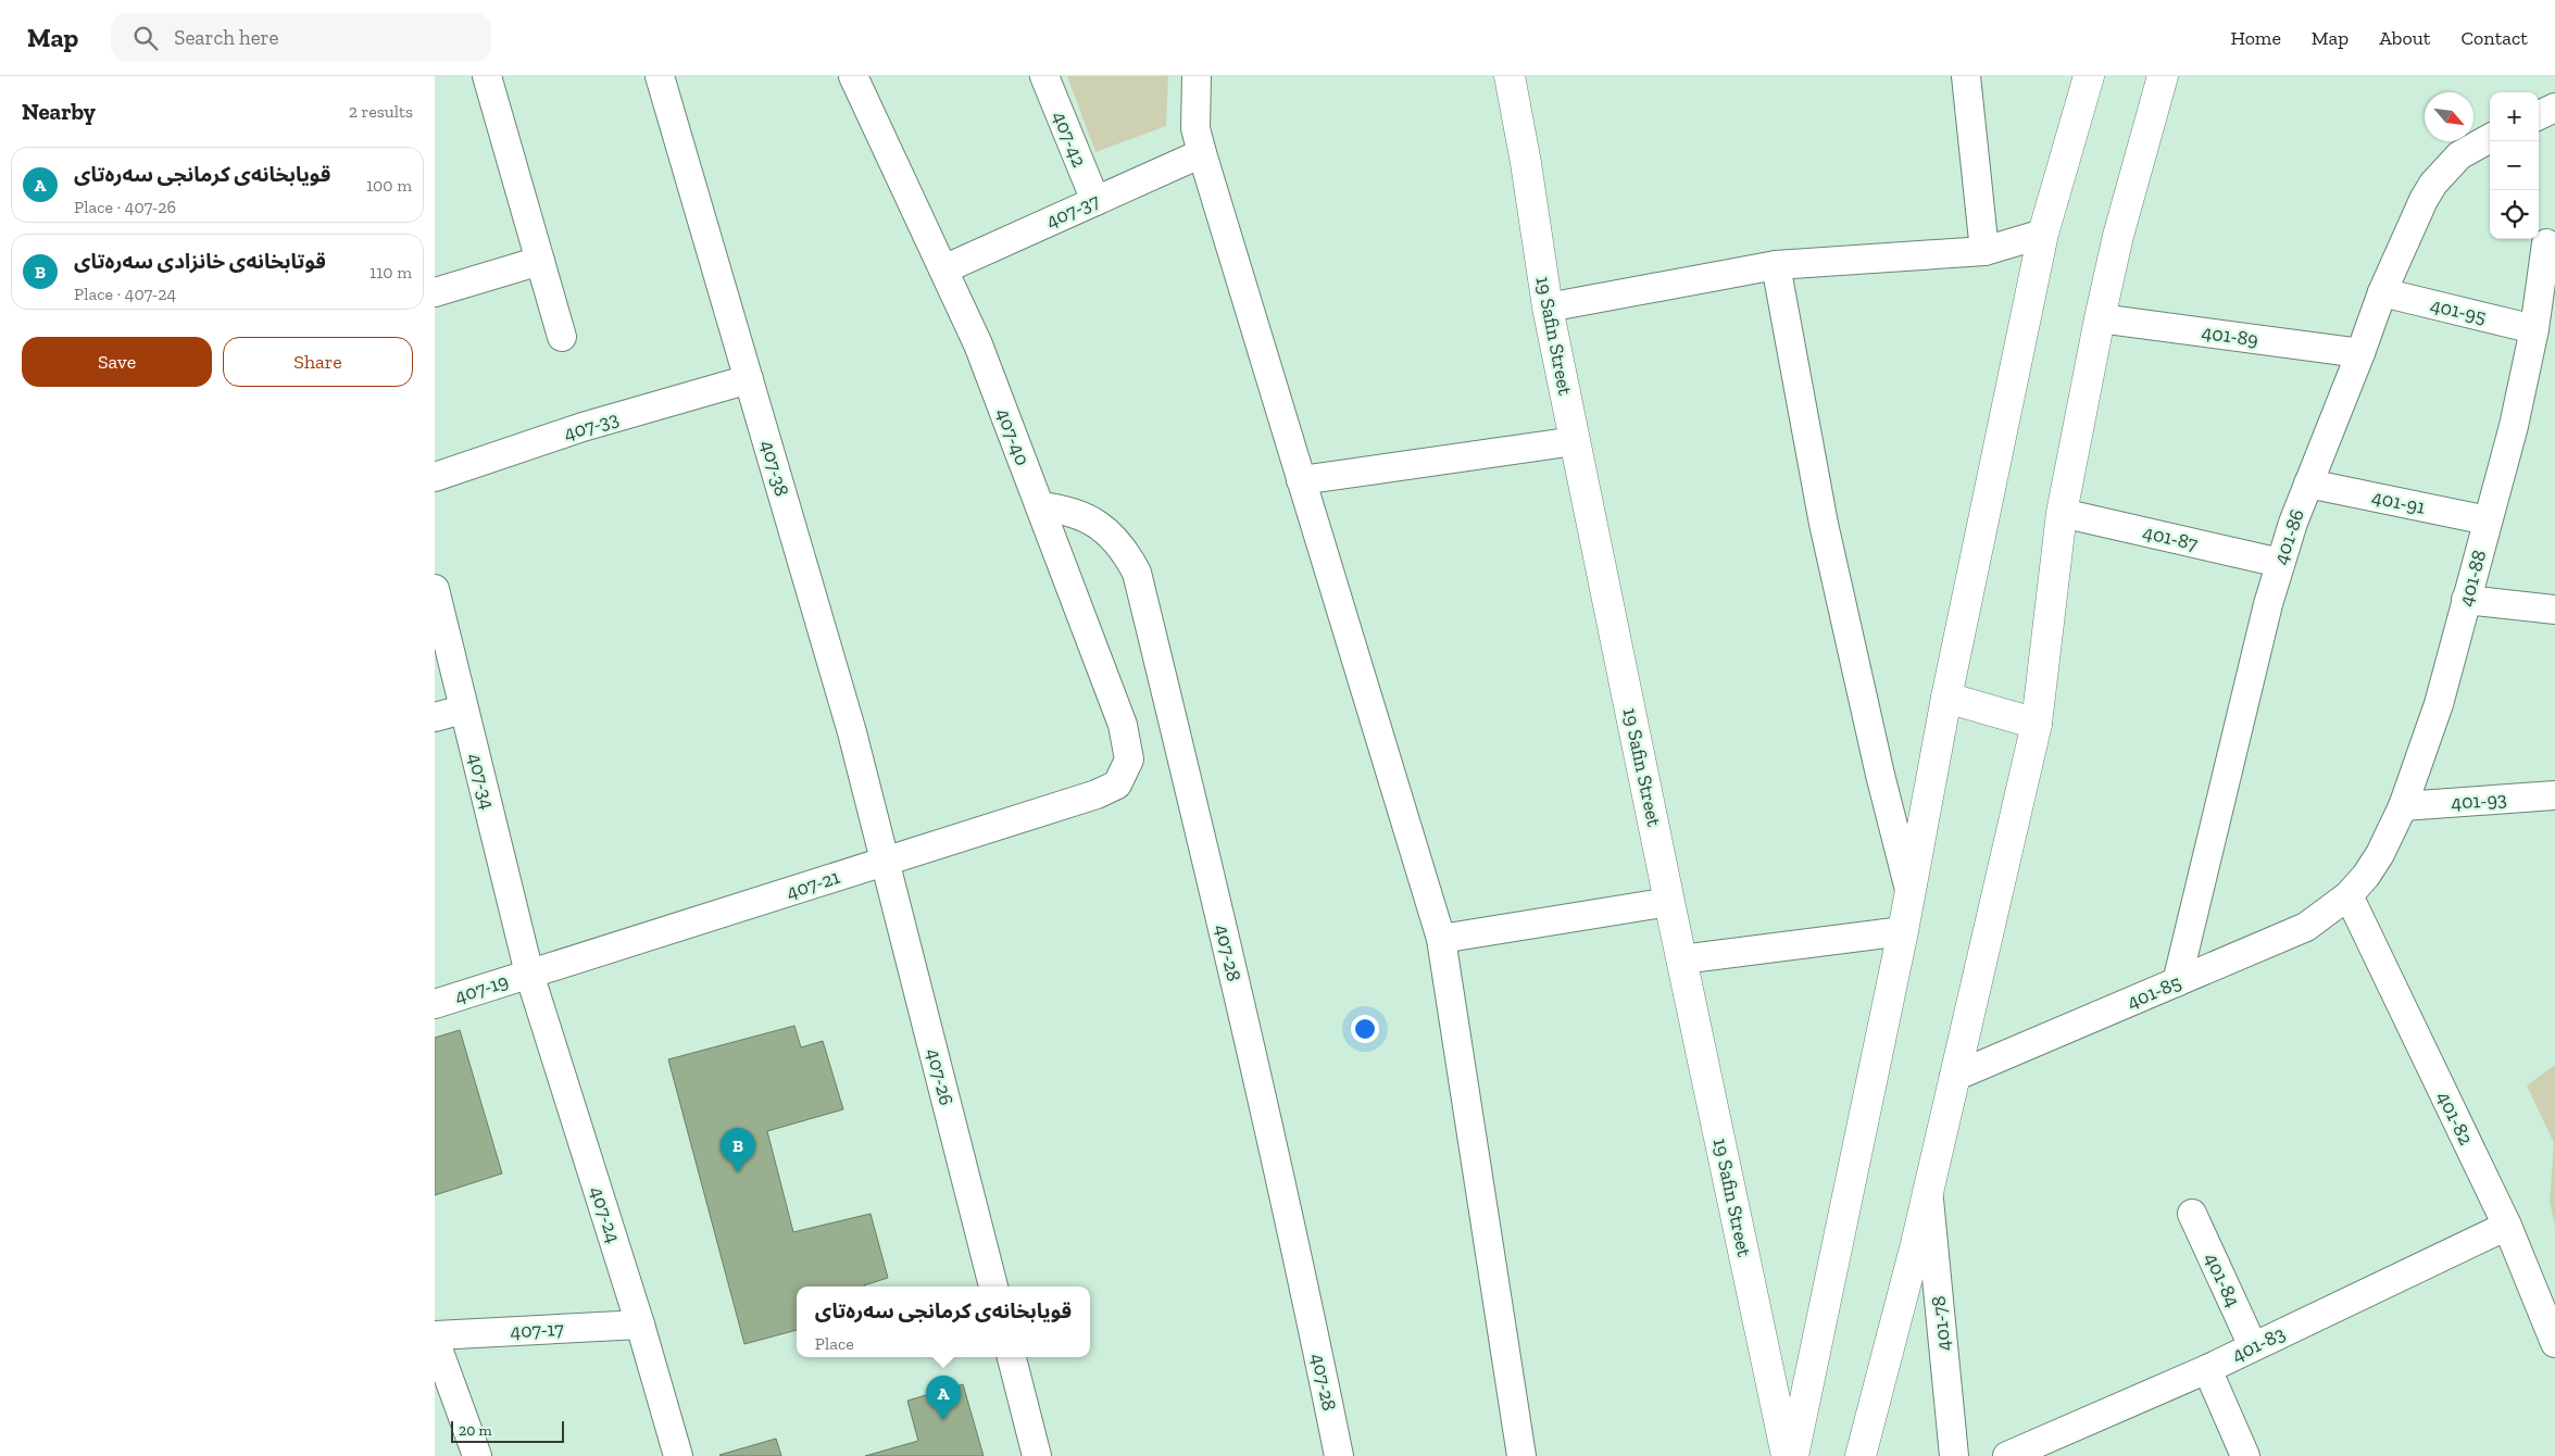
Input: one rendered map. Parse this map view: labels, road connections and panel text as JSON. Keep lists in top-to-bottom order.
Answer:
{
  "streets": {
    "street": [
      "407-42",
      "407-37",
      "401-95",
      "19 Safin Street",
      "401-89",
      "407-33",
      "407-40",
      "407-38",
      "401-91",
      "401-86",
      "401-87",
      "401-88",
      "407-34",
      "401-93",
      "407-21",
      "407-28",
      "407-19",
      "401-85",
      "407-26",
      "401-82",
      "407-24",
      "401-84",
      "401-78",
      "407-17",
      "401-83"
    ]
  },
  "crossings": [
    ["407-42", "407-37"],
    ["407-37", "407-40"],
    ["401-95", "401-86"],
    ["401-95", "401-88"],
    ["401-89", "401-86"],
    ["407-33", "407-38"],
    ["407-40", "407-21"],
    ["407-40", "407-28"],
    ["407-38", "407-21"],
    ["407-38", "407-26"],
    ["401-91", "401-86"],
    ["401-91", "401-88"],
    ["401-86", "401-87"],
    ["401-86", "401-85"],
    ["401-88", "401-93"],
    ["401-88", "401-85"],
    ["401-88", "401-82"],
    ["407-34", "407-21"],
    ["407-34", "407-19"],
    ["407-34", "407-24"],
    ["407-21", "407-19"],
    ["407-21", "407-26"],
    ["407-21", "407-24"],
    ["407-19", "407-24"],
    ["401-85", "401-82"],
    ["401-82", "401-83"],
    ["407-24", "407-17"],
    ["401-84", "401-83"]
  ],
  "scale_bar": "20 m",
  "north": "bottom right",
  "page": {
    "header": "Map",
    "search": "Search here",
    "nav": [
      "Home",
      "Map",
      "About",
      "Contact"
    ],
    "heading": ["Nearby", "2 results"],
    "map_buttons": ["+", "−"],
    "list": [
      {
        "mark": "A",
        "name": "قویابخانەی کرمانجی سەرەتای",
        "note": "Place · 407-26",
        "value": "100 m"
      },
      {
        "mark": "B",
        "name": "قوتابخانەی خانزادی سەرەتای",
        "note": "Place · 407-24",
        "value": "110 m"
      }
    ],
    "buttons": ["Save", "Share"],
    "pins": ["B", "A"],
    "popup": ["قویابخانەی کرمانجی سەرەتای", "Place"],
    "scale": "20 m"
  }
}
